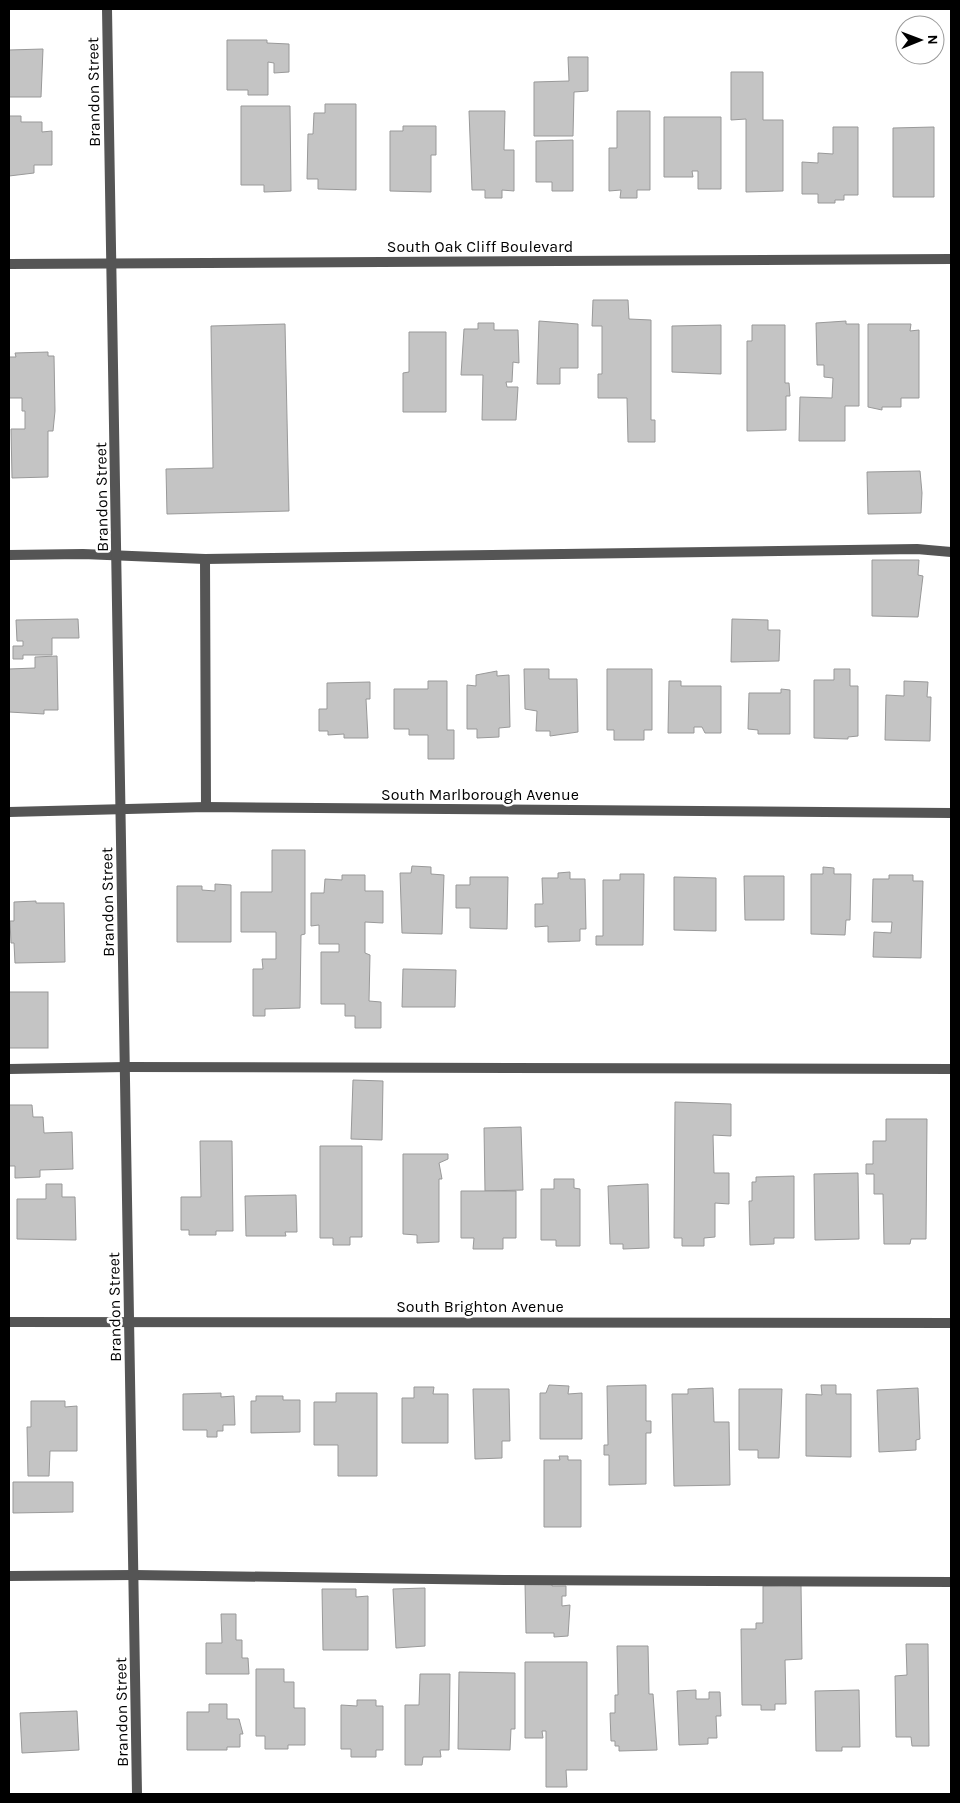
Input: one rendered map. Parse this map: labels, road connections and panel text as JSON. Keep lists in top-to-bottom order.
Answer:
{
  "streets": {
    "street": [
      "Brandon Street",
      "South Oak Cliff Boulevard",
      "South Marlborough Avenue",
      "South Brighton Avenue"
    ]
  },
  "crossings": [
    ["Brandon Street", "South Oak Cliff Boulevard"],
    ["Brandon Street", "South Marlborough Avenue"],
    ["Brandon Street", "South Brighton Avenue"]
  ],
  "north": "right"
}
